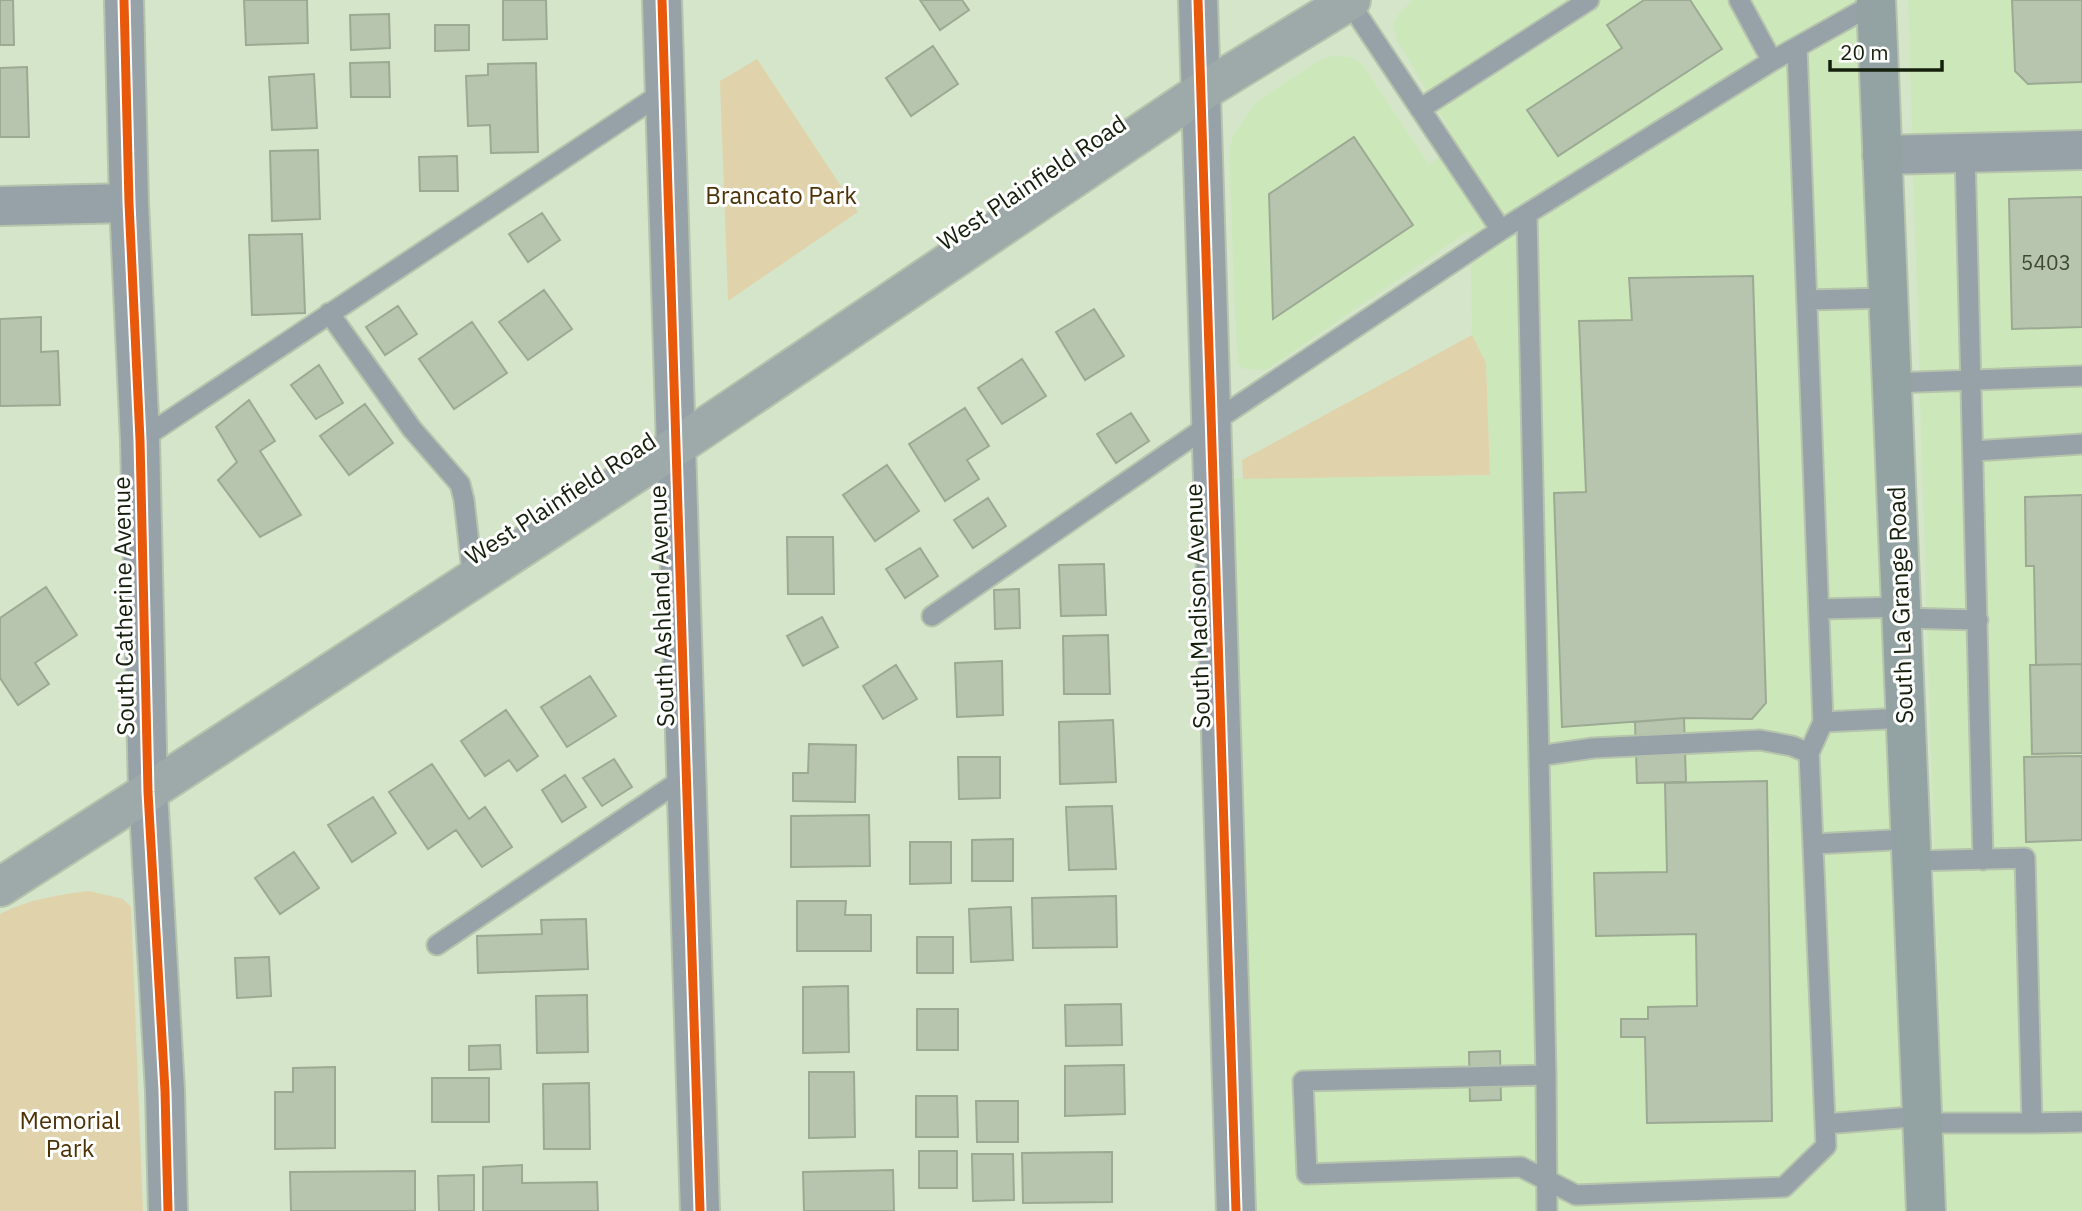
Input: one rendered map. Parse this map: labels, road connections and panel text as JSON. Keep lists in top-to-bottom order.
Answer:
{
  "streets": {
    "main road": ["West Plainfield Road", "South La Grange Road"],
    "street": ["South Catherine Avenue", "South Ashland Avenue", "South Madison Avenue"]
  },
  "crossings": [
    ["West Plainfield Road", "South Catherine Avenue"],
    ["West Plainfield Road", "South Ashland Avenue"],
    ["West Plainfield Road", "South Madison Avenue"]
  ],
  "parks": ["Brancato Park", "Memorial Park"],
  "house_numbers": ["5403"],
  "scale_bar": "20 m"
}
